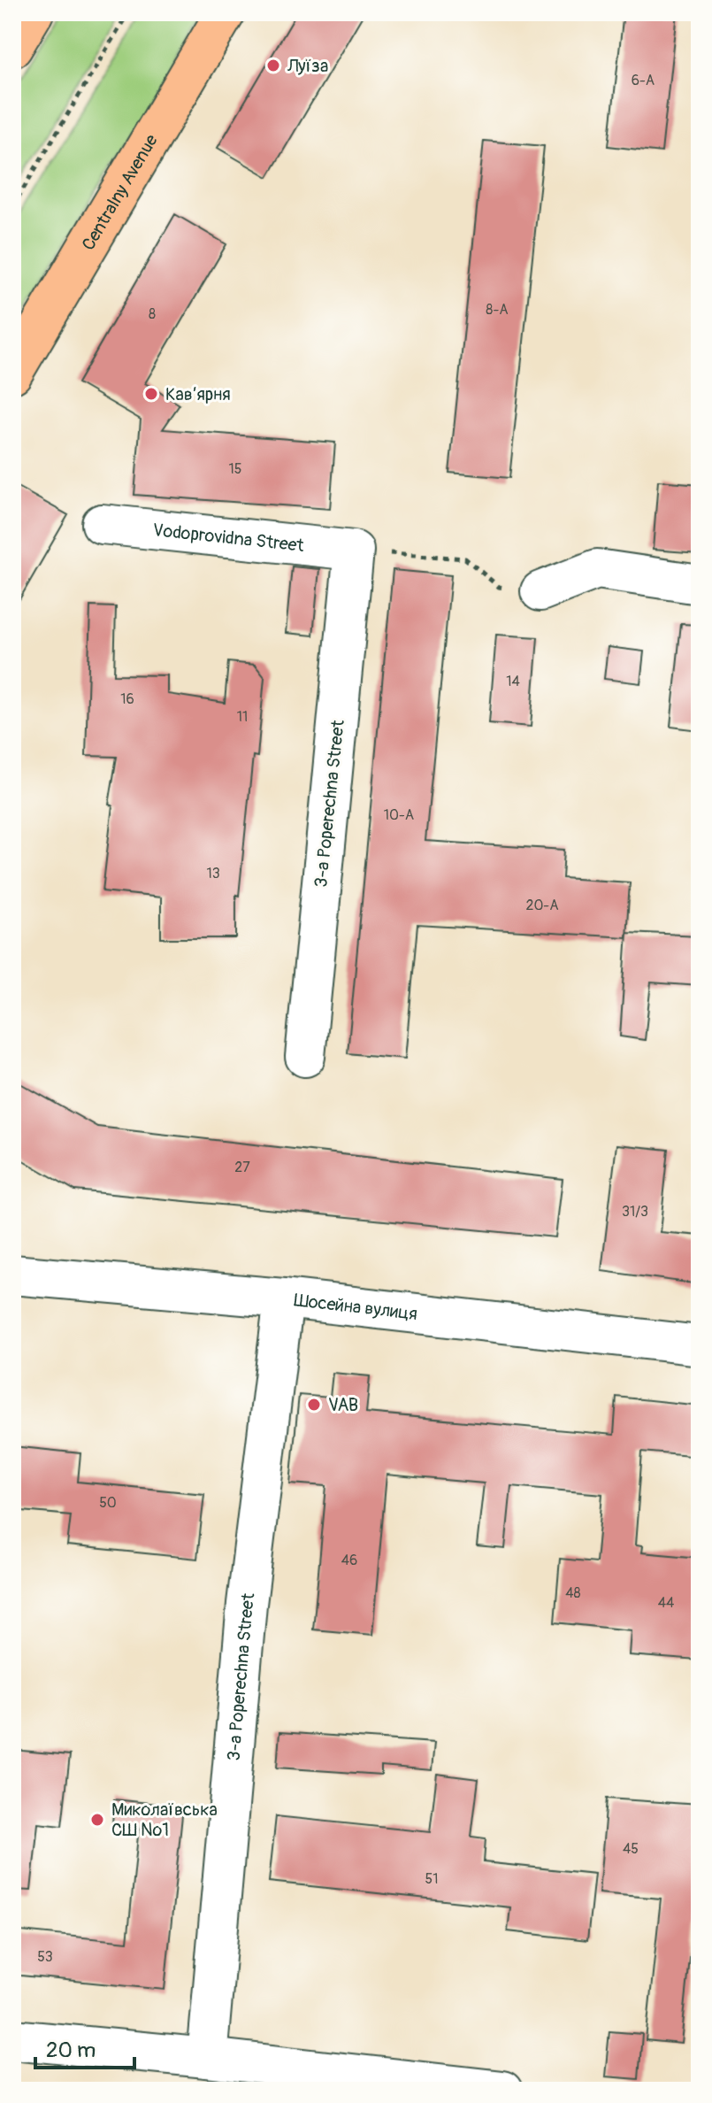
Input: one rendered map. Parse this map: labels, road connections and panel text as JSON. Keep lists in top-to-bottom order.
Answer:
{
  "streets": {
    "main road": ["Centralny Avenue"],
    "street": ["Vodoprovidna Street", "3-a Poperechna Street", "Шосейна вулиця"]
  },
  "crossings": [
    ["Vodoprovidna Street", "3-a Poperechna Street"],
    ["3-a Poperechna Street", "Шосейна вулиця"]
  ],
  "places": [
    "Луїза",
    "Кав’ярня",
    "VAB",
    "Миколаївська СШ №1"
  ],
  "house_numbers": [
    "6-А",
    "8-А",
    "8",
    "15",
    "14",
    "16",
    "11",
    "10-А",
    "13",
    "20-А",
    "27",
    "31/3",
    "50",
    "46",
    "48",
    "44",
    "45",
    "51",
    "53"
  ],
  "scale_bar": "20 m"
}
